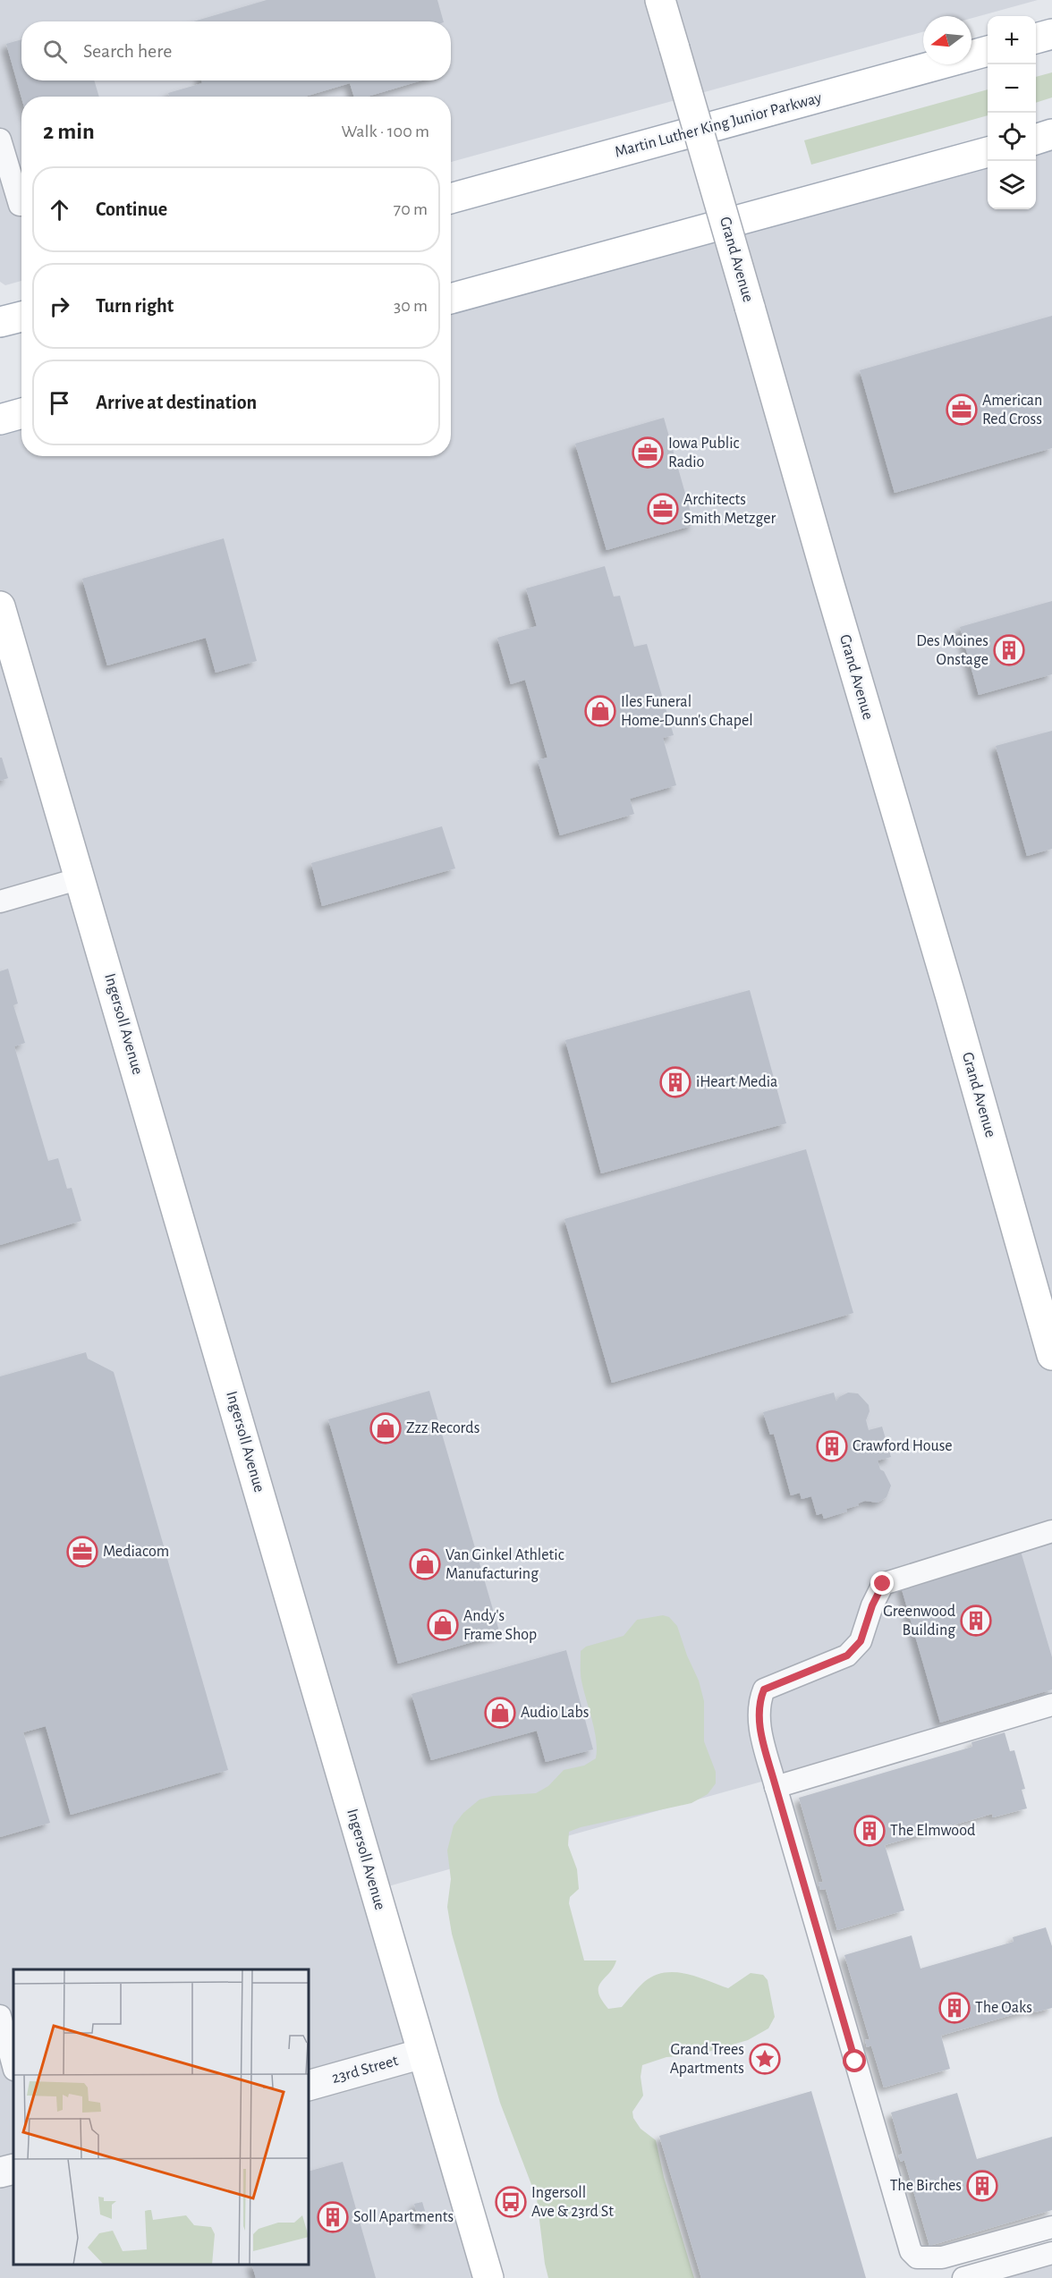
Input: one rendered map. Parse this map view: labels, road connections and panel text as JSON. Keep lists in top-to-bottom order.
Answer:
{
  "streets": {
    "main road": ["Martin Luther King Junior Parkway", "Grand Avenue", "Ingersoll Avenue"],
    "street": ["23rd Street"]
  },
  "crossings": [
    ["Ingersoll Avenue", "23rd Street"]
  ],
  "places": {
    "office": [
      "American Red Cross",
      "Iowa Public Radio",
      "Architects Smith Metzger",
      "Mediacom"
    ],
    "building": [
      "Des Moines Onstage",
      "iHeart Media",
      "Crawford House",
      "Greenwood Building",
      "The Elmwood",
      "The Oaks",
      "The Birches",
      "Soll Apartments"
    ],
    "shop": [
      "Iles Funeral Home-Dunn's Chapel",
      "Zzz Records",
      "Van Ginkel Athletic Manufacturing",
      "Andy's Frame Shop",
      "Audio Labs"
    ],
    "place": ["Grand Trees Apartments"],
    "bus stop": ["Ingersoll Ave & 23rd St"]
  },
  "north": "left",
  "page": {
    "map_buttons": ["+", "−"],
    "search": "Search here",
    "heading": ["2 min", "Walk · 100 m"],
    "list": [
      ["Continue", "70 m"],
      ["Turn right", "30 m"],
      "Arrive at destination"
    ]
  }
}
